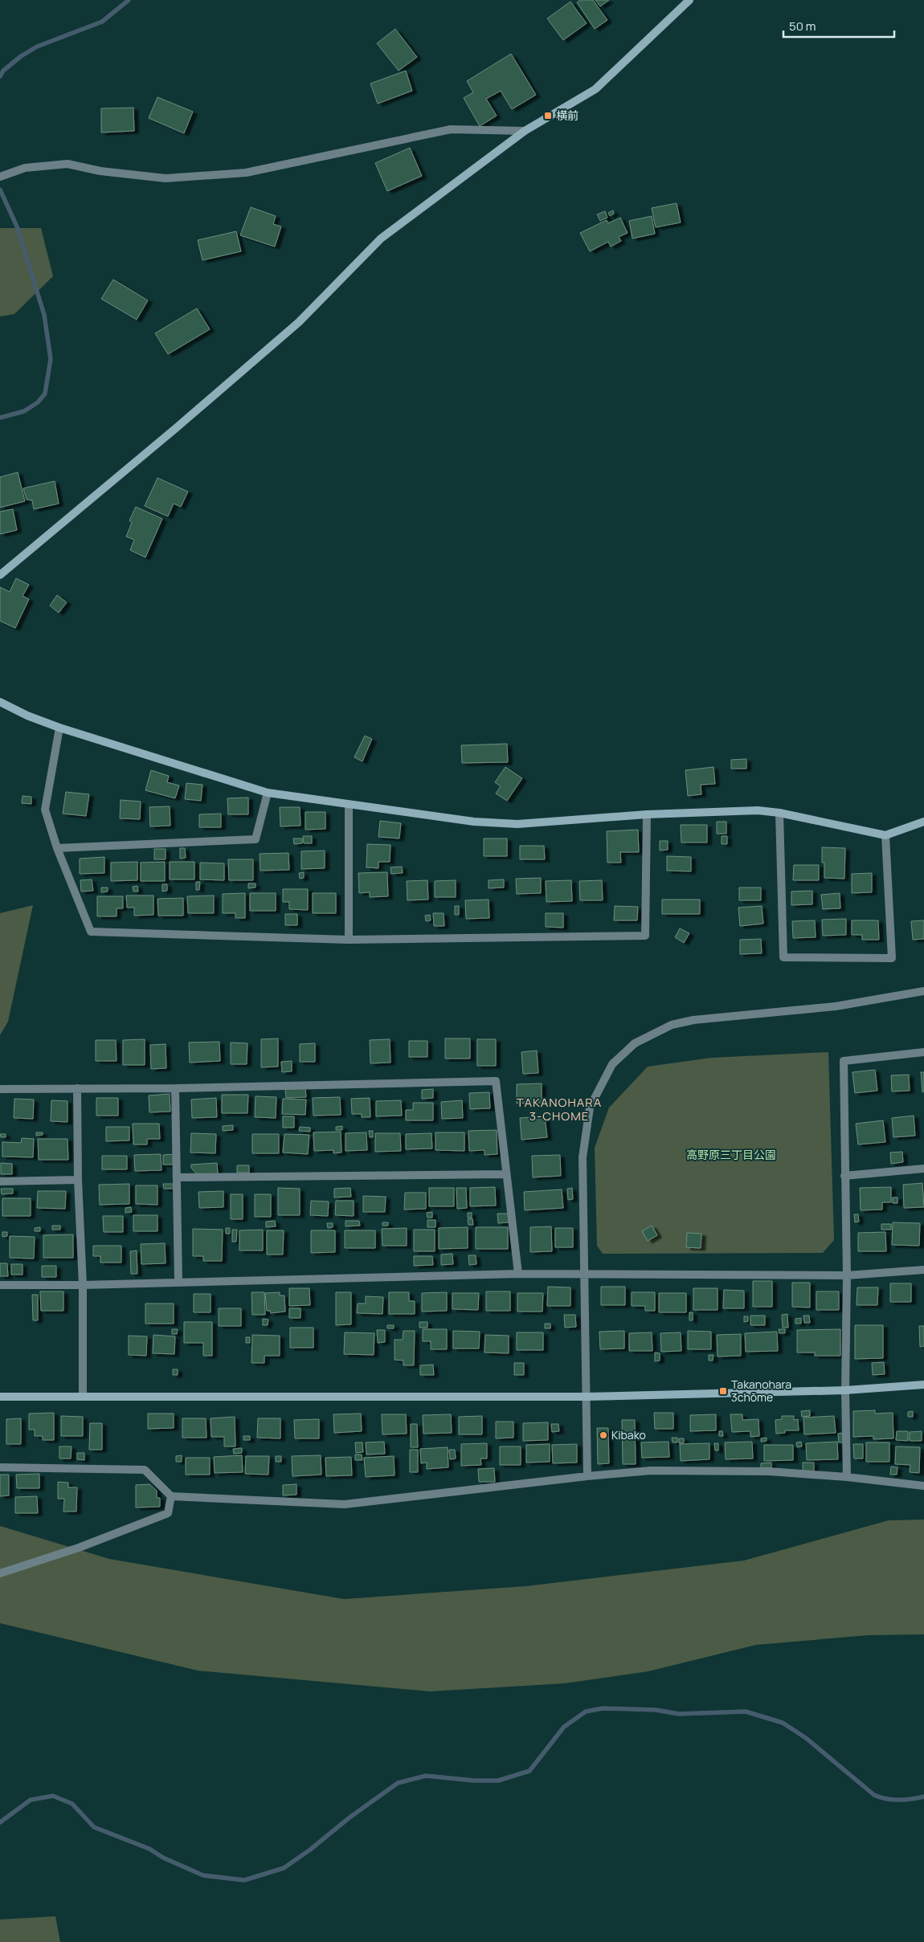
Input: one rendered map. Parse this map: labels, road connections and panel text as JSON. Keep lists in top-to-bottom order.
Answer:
{
  "districts": ["TAKANOHARA 3-CHOME"],
  "parks": ["高野原三丁目公園"],
  "places": {
    "transit": ["横前", "Takanohara 3chōme"],
    "other": ["Kibako"]
  },
  "scale_bar": "50 m"
}
